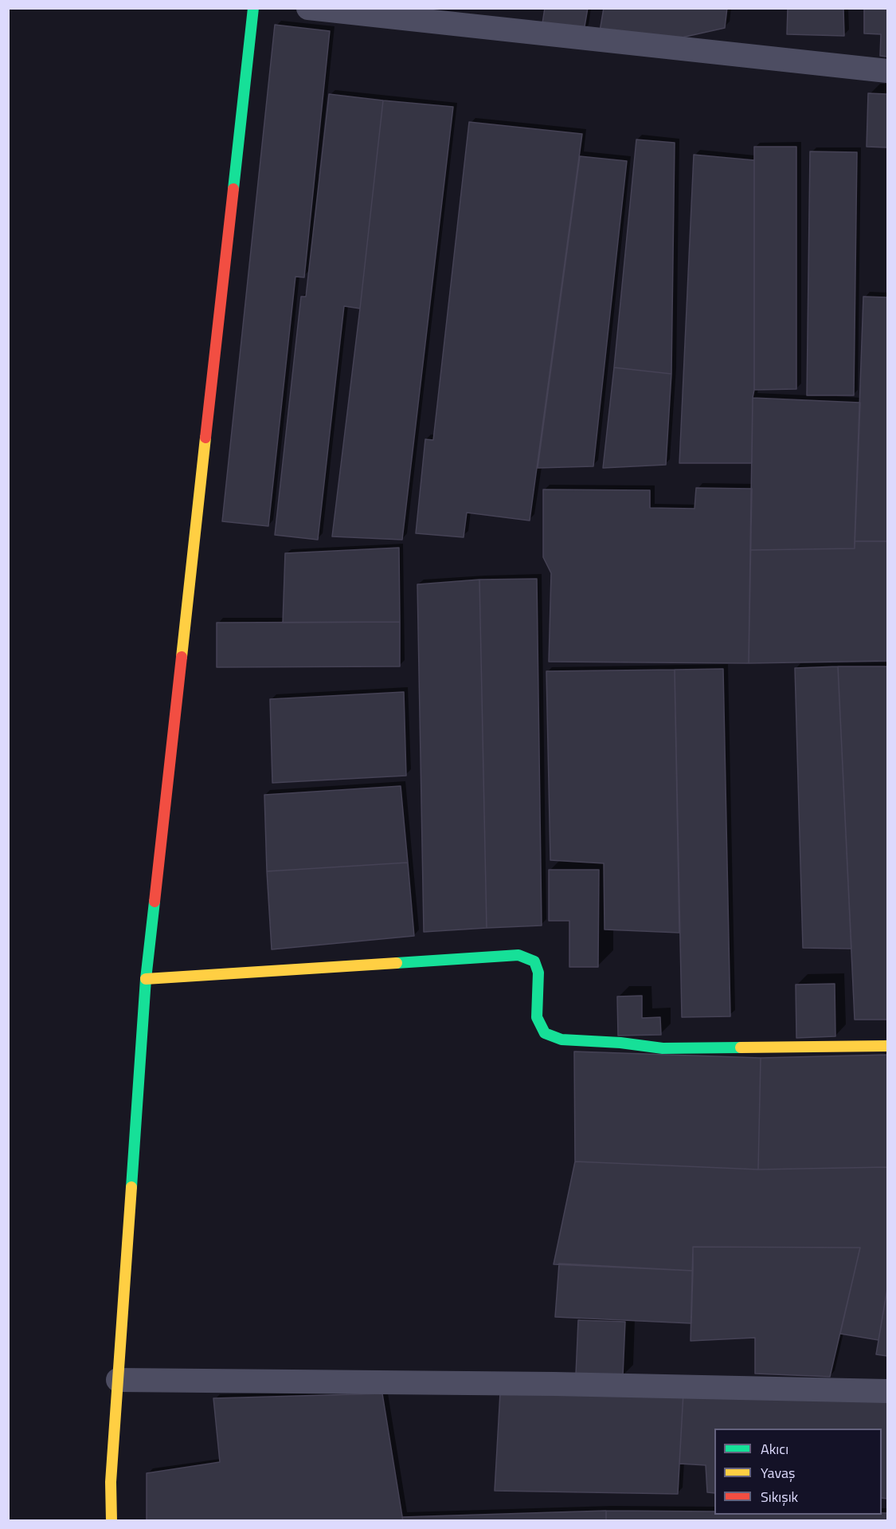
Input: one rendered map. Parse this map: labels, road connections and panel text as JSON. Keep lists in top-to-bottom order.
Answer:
{
  "legend": ["Akıcı", "Yavaş", "Sıkışık"]
}
